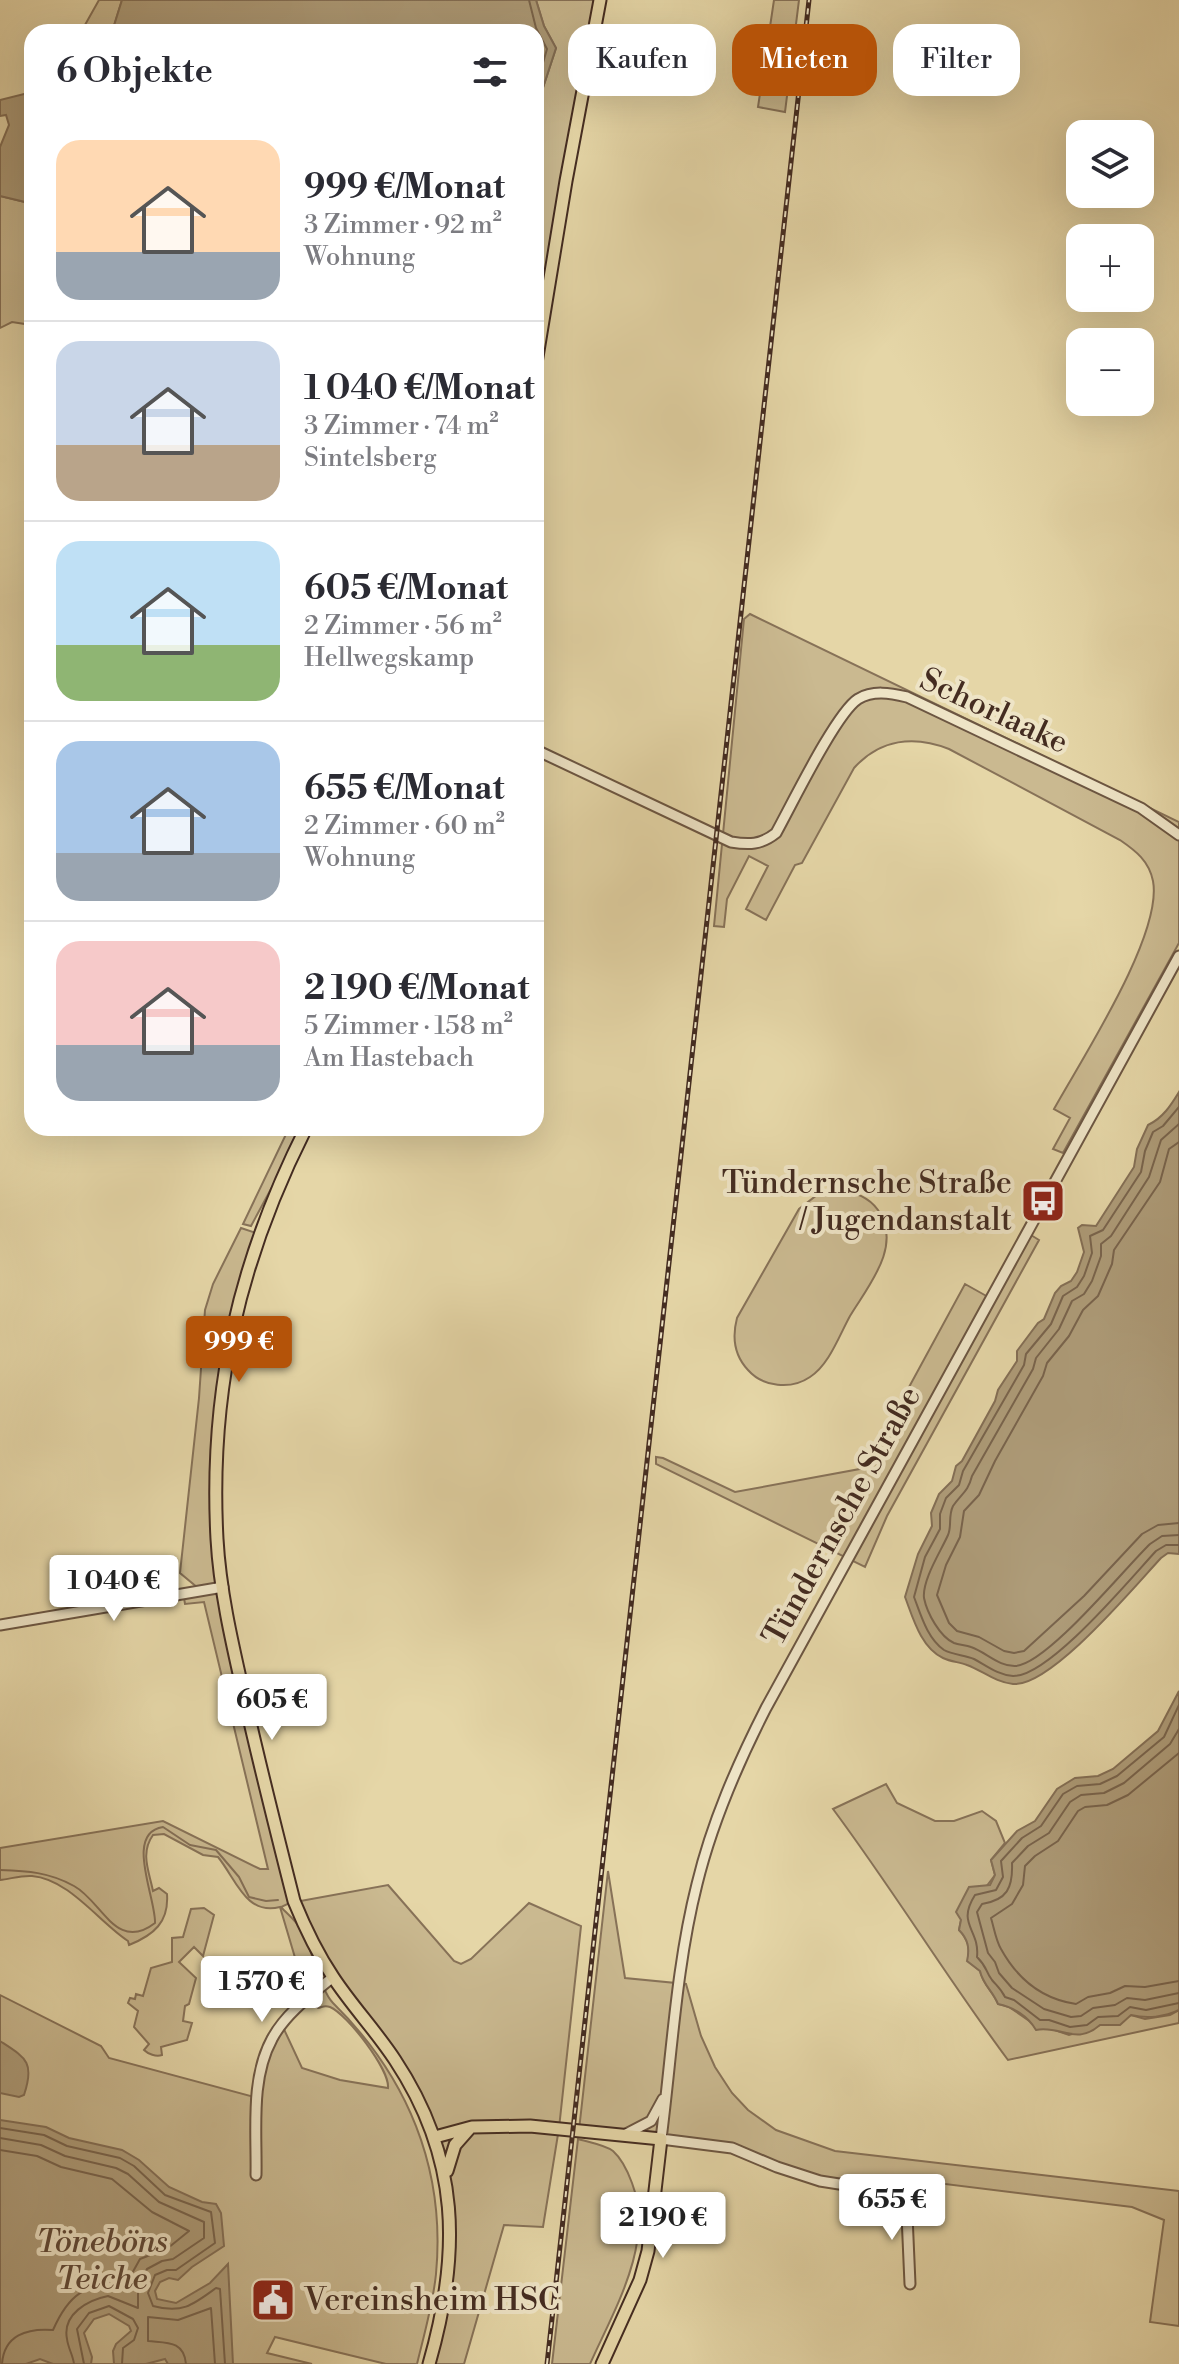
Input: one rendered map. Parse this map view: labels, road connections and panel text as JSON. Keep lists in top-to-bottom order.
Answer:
{
  "streets": {
    "street": ["Schorlaake", "Tündernsche Straße"]
  },
  "parks": ["Töneböns Teiche"],
  "places": {
    "bus stop": ["Tündernsche Straße / Jugendanstalt"],
    "public building": ["Vereinsheim HSC"]
  },
  "page": {
    "chip": ["Kaufen", "Mieten", "Filter"],
    "heading": "6 Objekte",
    "map_buttons": ["+", "−"],
    "list": [
      {
        "name": "999 €/Monat",
        "note": "3 Zimmer · 92 m² · Wohnung"
      },
      {
        "name": "1 040 €/Monat",
        "note": "3 Zimmer · 74 m² · Sintelsberg"
      },
      {
        "name": "605 €/Monat",
        "note": "2 Zimmer · 56 m² · Hellwegskamp"
      },
      {
        "name": "655 €/Monat",
        "note": "2 Zimmer · 60 m² · Wohnung"
      },
      {
        "name": "2 190 €/Monat",
        "note": "5 Zimmer · 158 m² · Am Hastebach"
      }
    ],
    "price": [
      "999 €",
      "1 040 €",
      "605 €",
      "1 570 €",
      "655 €",
      "2 190 €"
    ]
  }
}
